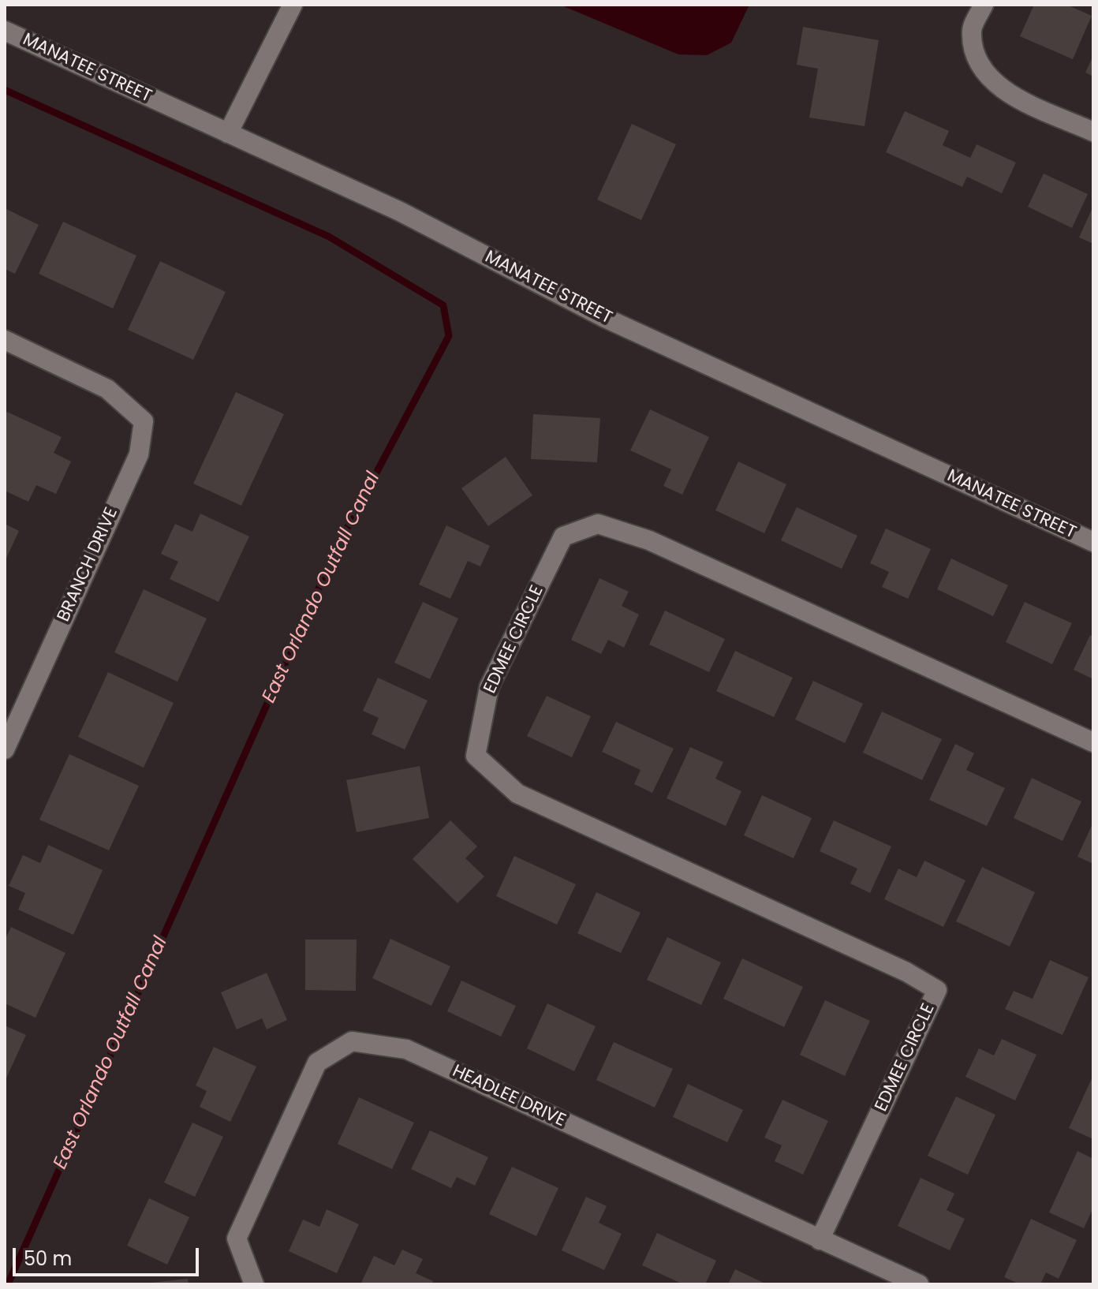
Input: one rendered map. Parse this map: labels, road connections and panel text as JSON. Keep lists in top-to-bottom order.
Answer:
{
  "streets": {
    "street": [
      "MANATEE STREET",
      "BRANCH DRIVE",
      "EDMEE CIRCLE",
      "HEADLEE DRIVE"
    ]
  },
  "crossings": [
    ["EDMEE CIRCLE", "HEADLEE DRIVE"]
  ],
  "water": ["East Orlando Outfall Canal"],
  "scale_bar": "50 m"
}
